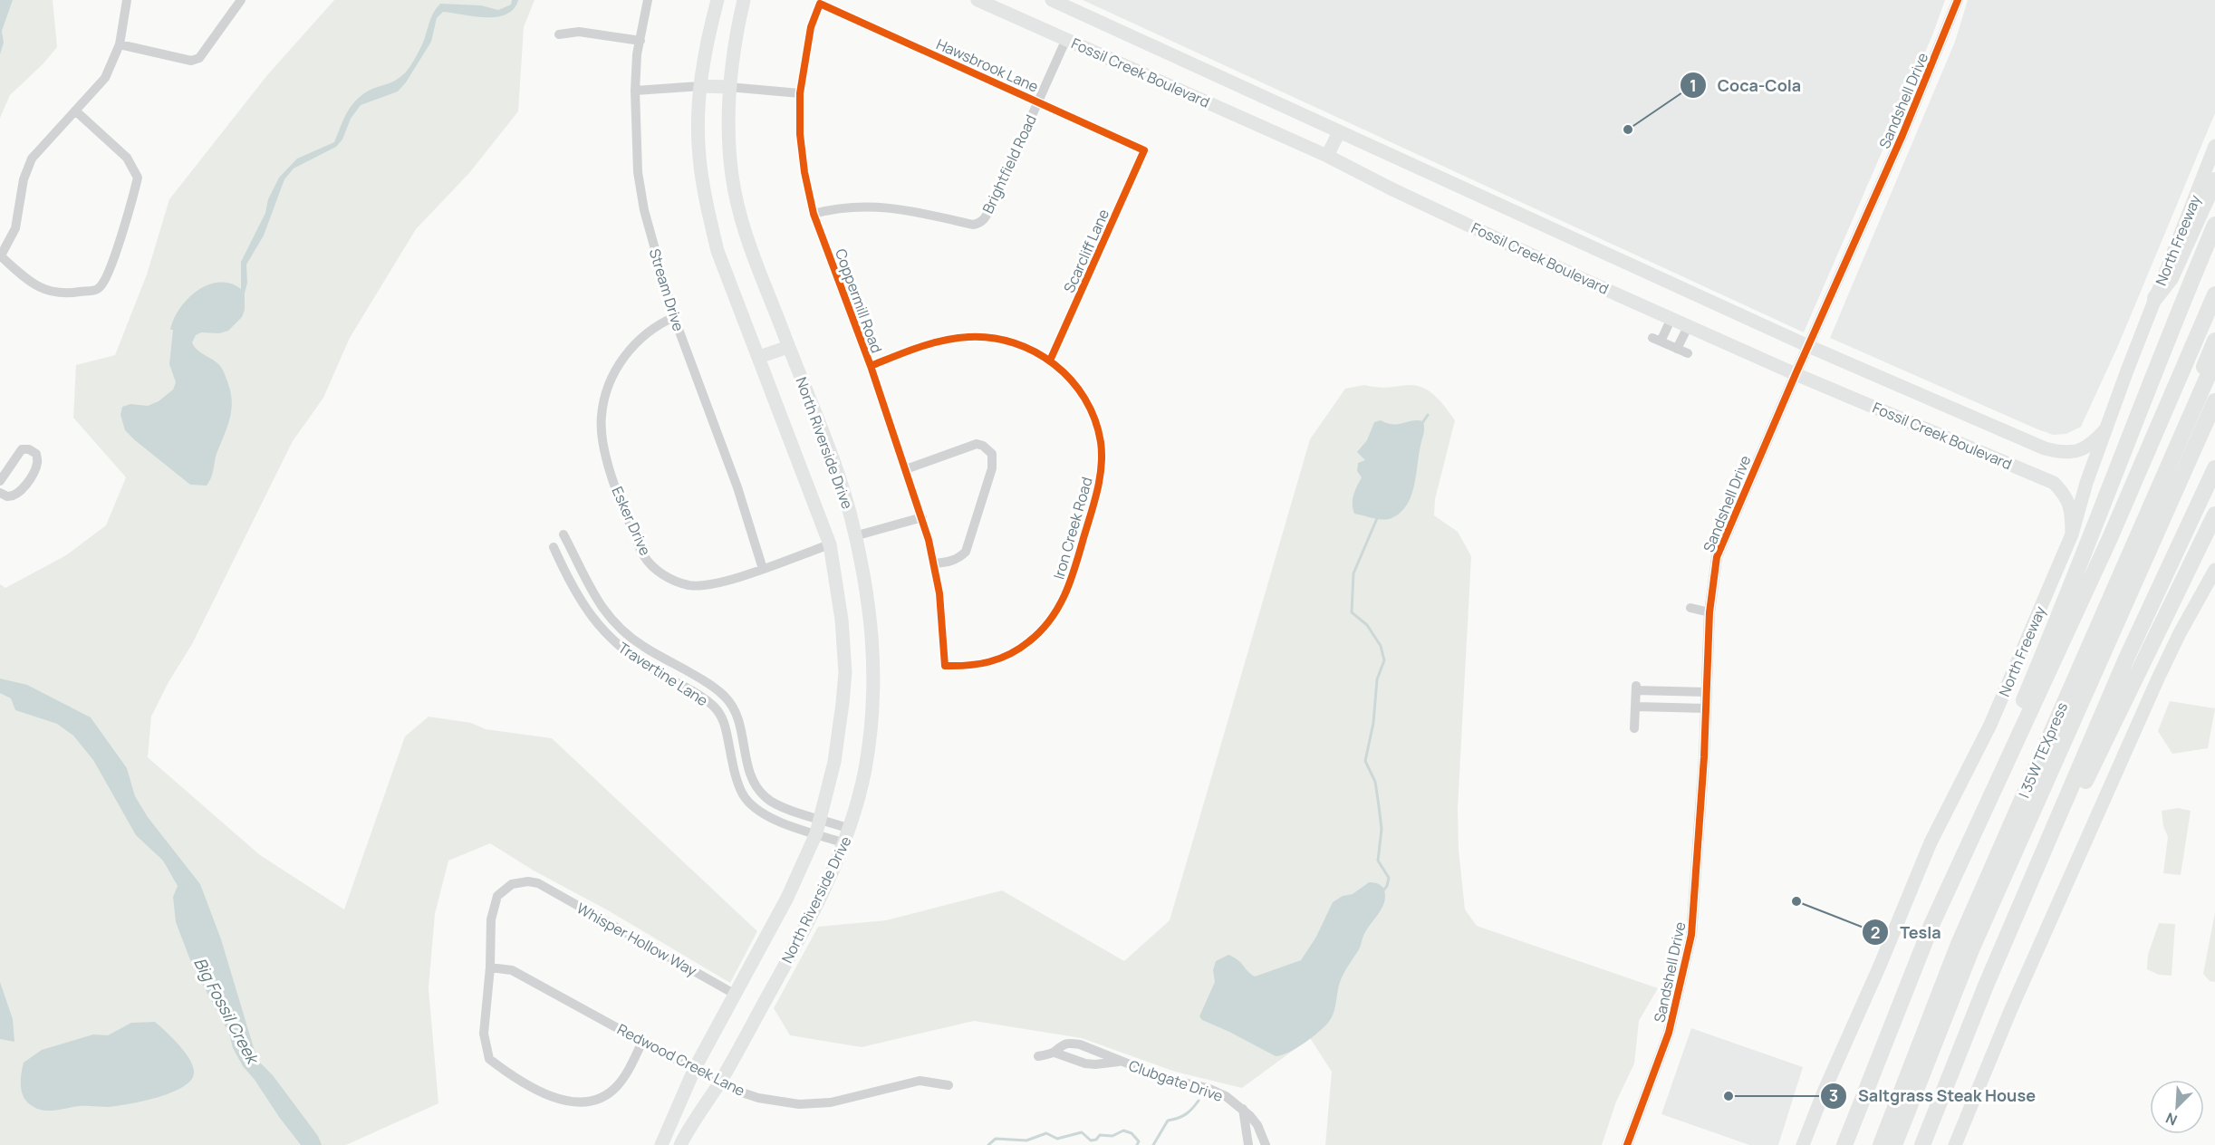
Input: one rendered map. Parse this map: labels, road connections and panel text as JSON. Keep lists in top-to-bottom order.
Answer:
{
  "streets": {
    "highway": ["North Freeway", "I 35W TEXpress"],
    "main road": ["Fossil Creek Boulevard", "North Riverside Drive"],
    "street": [
      "Hawsbrook Lane",
      "Sandshell Drive",
      "Brightfield Road",
      "Scarcliff Lane",
      "Stream Drive",
      "Coppermill Road",
      "Esker Drive",
      "Iron Creek Road",
      "Travertine Lane",
      "Whisper Hollow Way",
      "Redwood Creek Lane",
      "Clubgate Drive"
    ]
  },
  "crossings": [
    ["Hawsbrook Lane", "Brightfield Road"],
    ["Hawsbrook Lane", "Scarcliff Lane"],
    ["Hawsbrook Lane", "Coppermill Road"],
    ["Fossil Creek Boulevard", "Sandshell Drive"],
    ["Fossil Creek Boulevard", "Brightfield Road"],
    ["Fossil Creek Boulevard", "North Freeway"],
    ["Brightfield Road", "Coppermill Road"],
    ["Scarcliff Lane", "Iron Creek Road"],
    ["Stream Drive", "Esker Drive"],
    ["Coppermill Road", "Iron Creek Road"],
    ["North Riverside Drive", "Esker Drive"],
    ["North Riverside Drive", "Travertine Lane"],
    ["North Riverside Drive", "Whisper Hollow Way"],
    ["North Riverside Drive", "Redwood Creek Lane"],
    ["Whisper Hollow Way", "Redwood Creek Lane"]
  ],
  "water": ["Big Fossil Creek"],
  "places": ["Coca-Cola", "Tesla", "Saltgrass Steak House"],
  "north": "bottom left"
}
